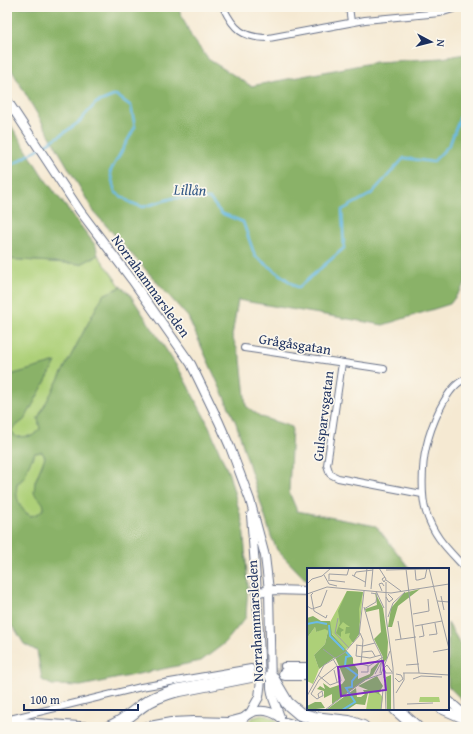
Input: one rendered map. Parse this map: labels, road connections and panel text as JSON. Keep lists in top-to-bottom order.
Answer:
{
  "streets": {
    "street": ["Norrahammarsleden", "Grågåsgatan", "Gulsparvsgatan"]
  },
  "crossings": [
    ["Grågåsgatan", "Gulsparvsgatan"]
  ],
  "water": ["Lillån"],
  "scale_bar": "100 m",
  "north": "right"
}
